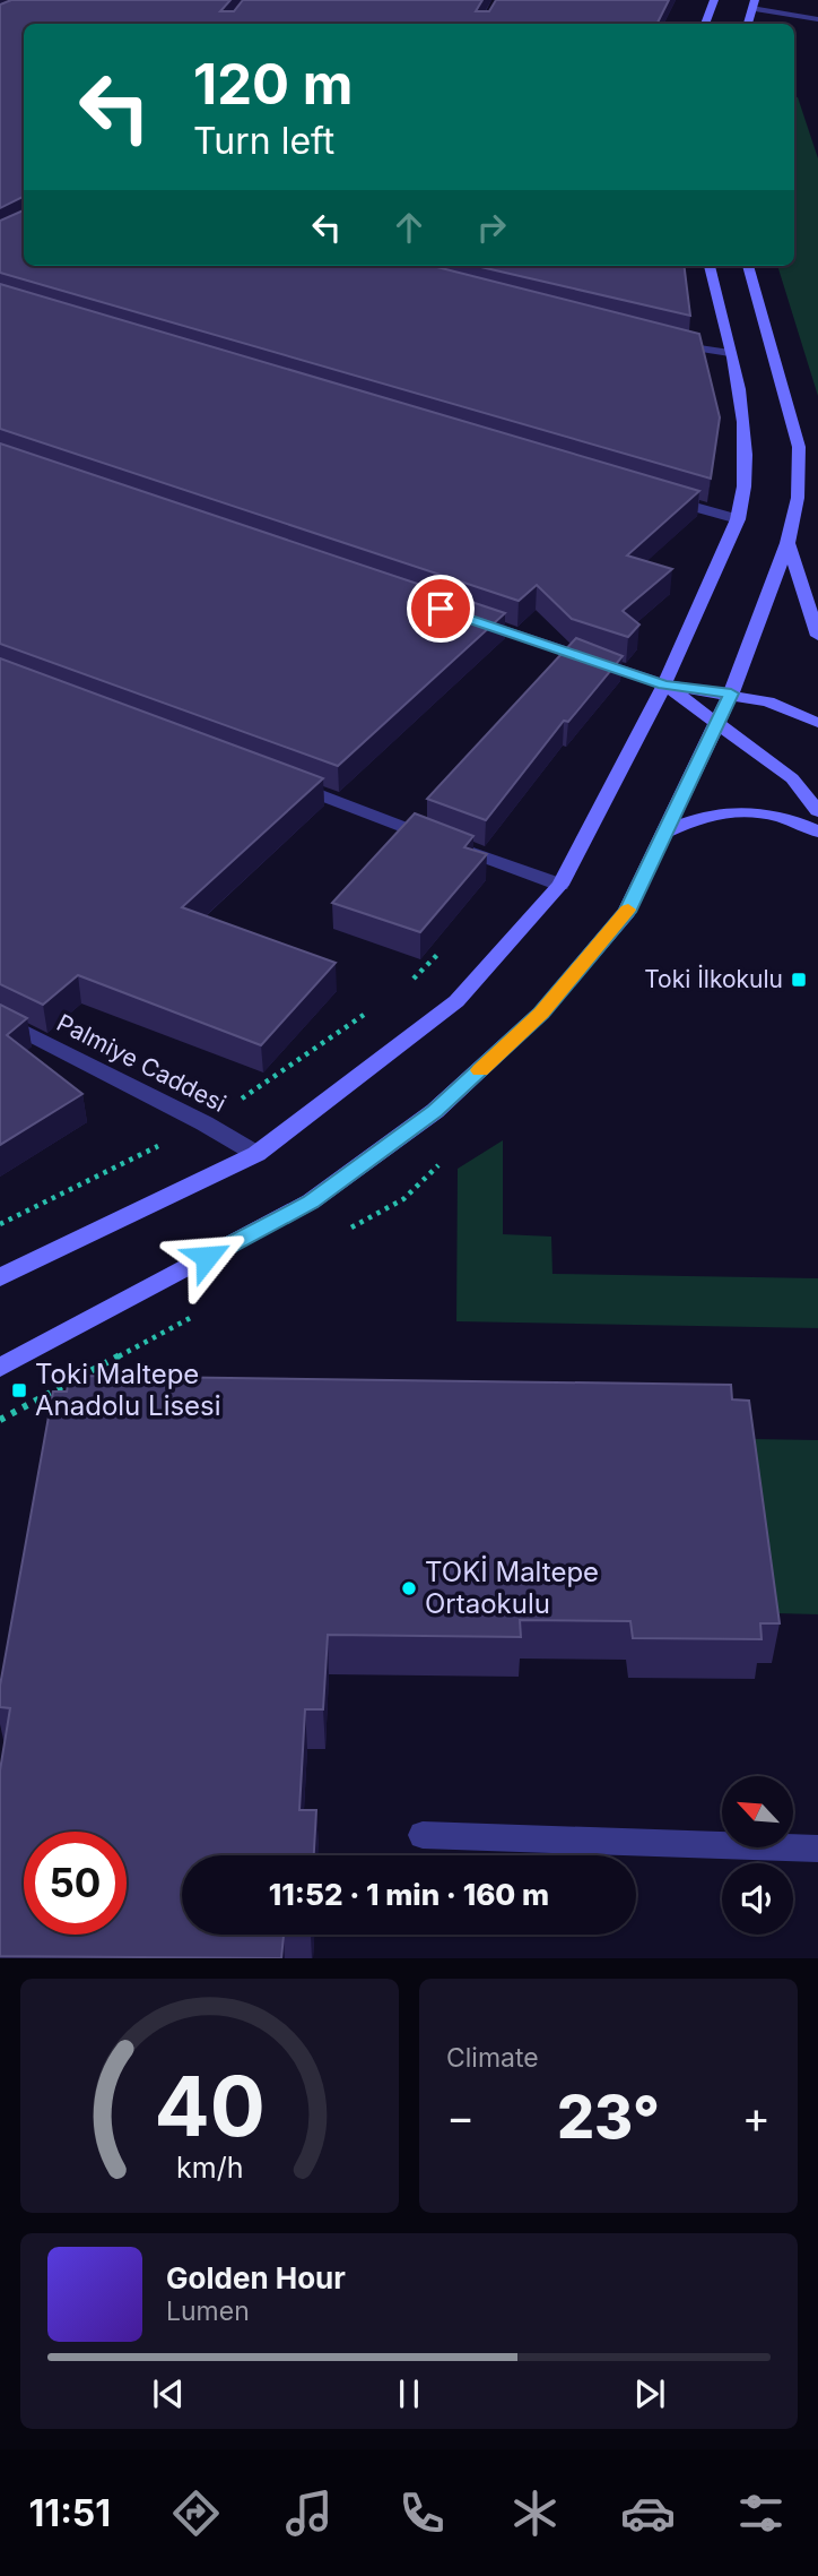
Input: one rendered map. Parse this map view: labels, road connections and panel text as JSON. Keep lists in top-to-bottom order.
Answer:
{
  "streets": {
    "street": ["Palmiye Caddesi"]
  },
  "places": {
    "transit": ["Toki İlkokulu", "Toki Maltepe Anadolu Lisesi"],
    "other": ["TOKİ Maltepe Ortaokulu"]
  },
  "north": "top left",
  "page": {
    "turn": ["120 m", "Turn left"],
    "limit": "50",
    "trip": "11:52 · 1 min · 160 m",
    "tile": "Climate",
    "heat": ["−", "23°", "+"],
    "song": ["Golden Hour", "Lumen"],
    "tabs": "11:51",
    "gauge": ["40", "km/h"]
  }
}
